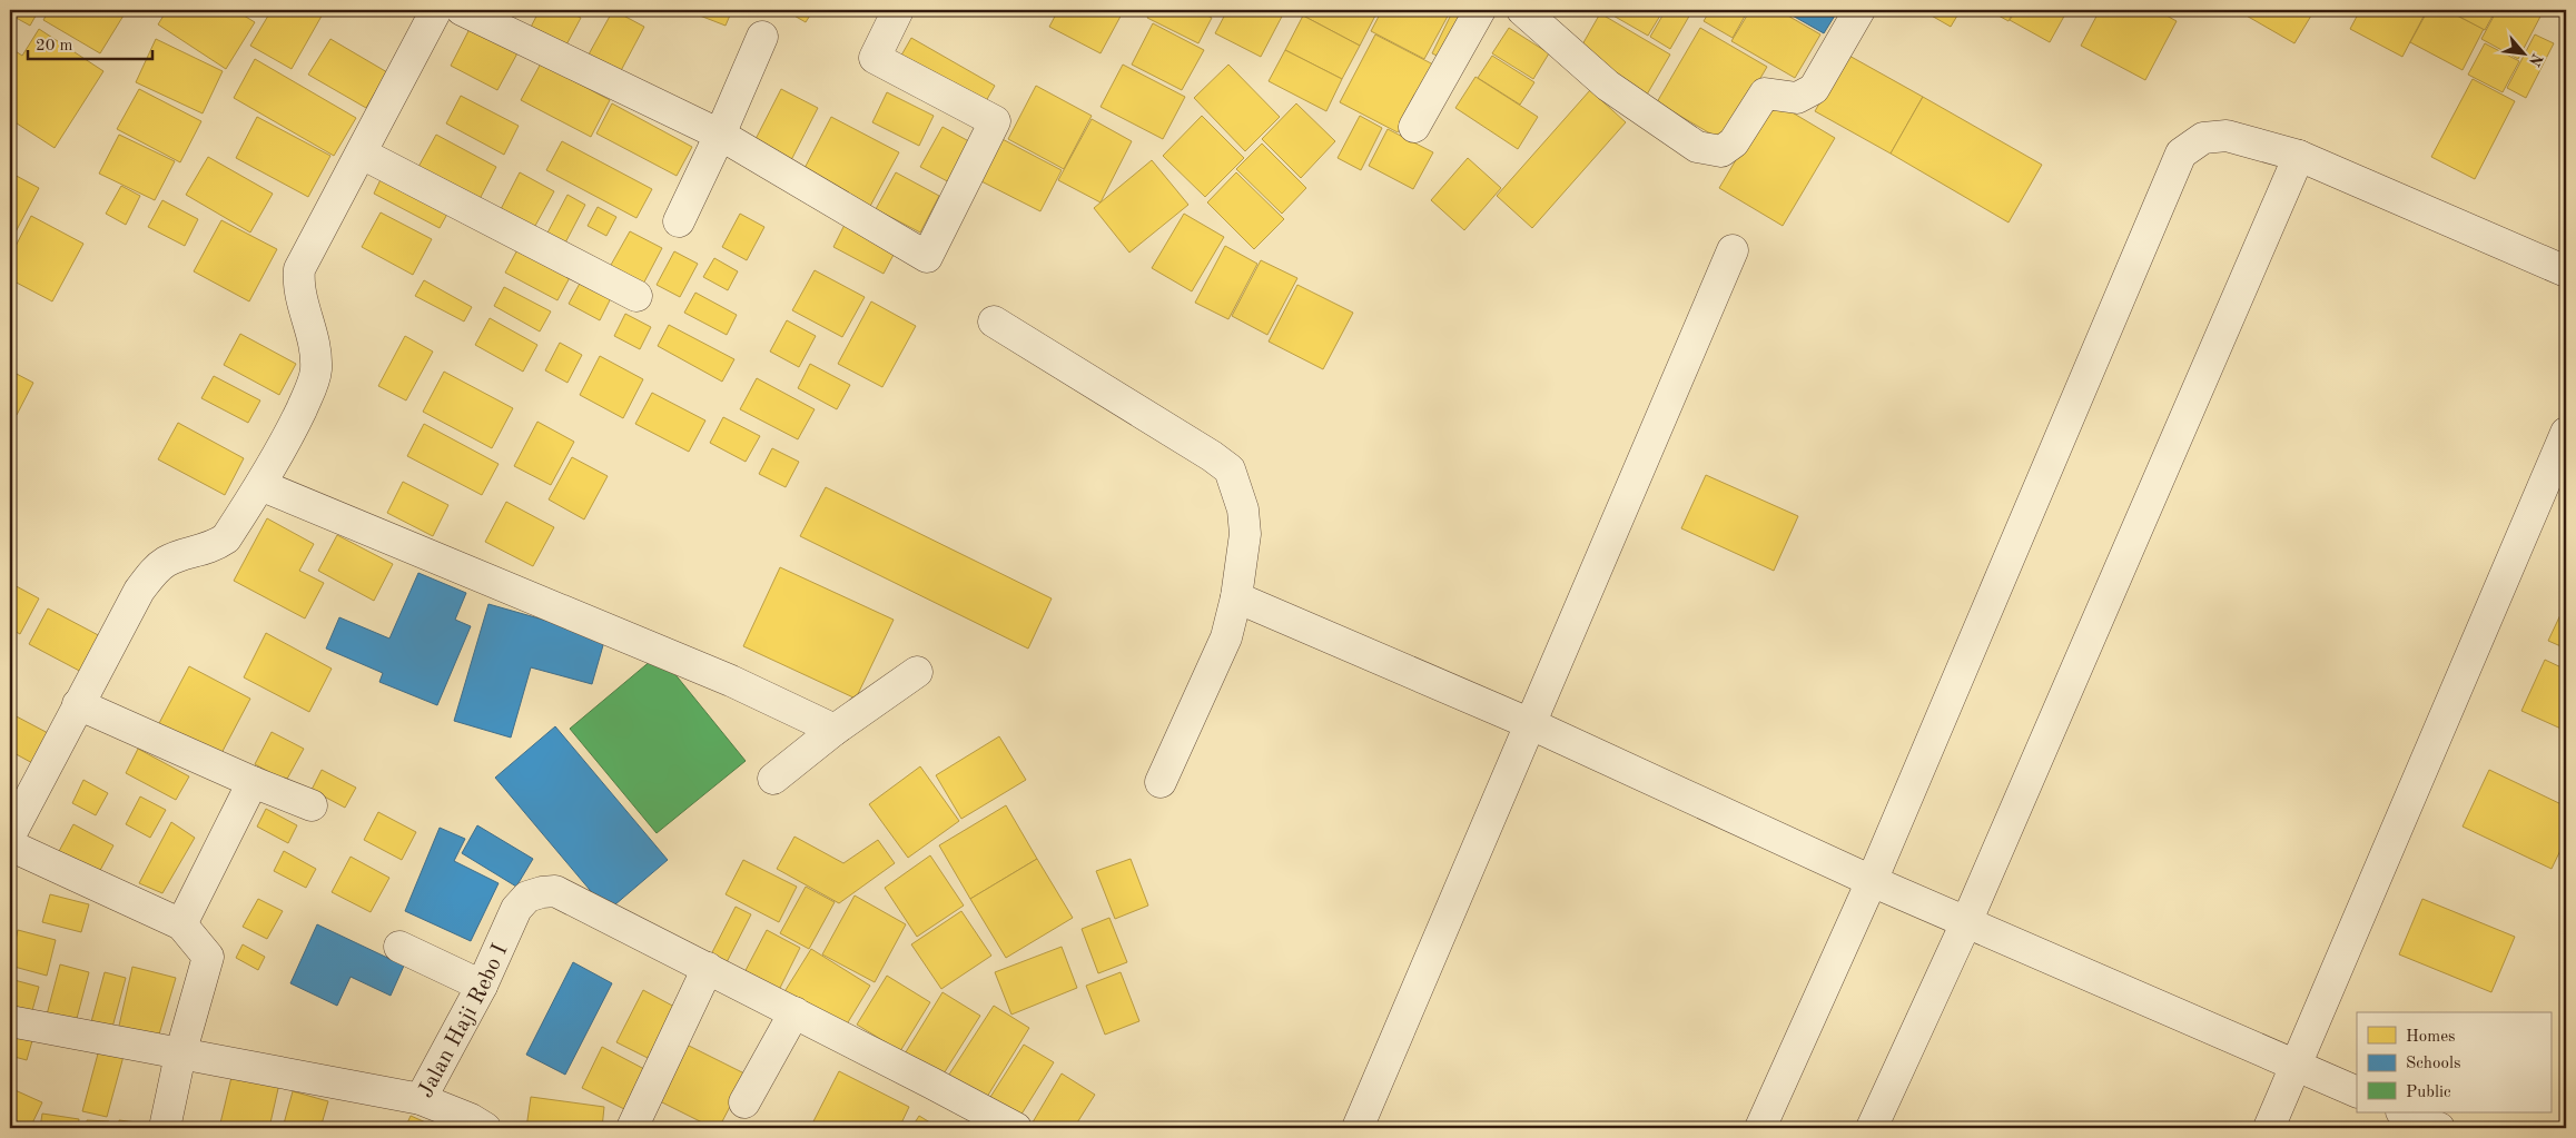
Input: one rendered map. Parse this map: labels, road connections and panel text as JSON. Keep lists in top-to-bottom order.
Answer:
{
  "streets": {
    "street": ["Jalan Haji Rebo I"]
  },
  "legend": ["Homes", "Schools", "Public"],
  "scale_bar": "20 m",
  "north": "bottom right"
}
